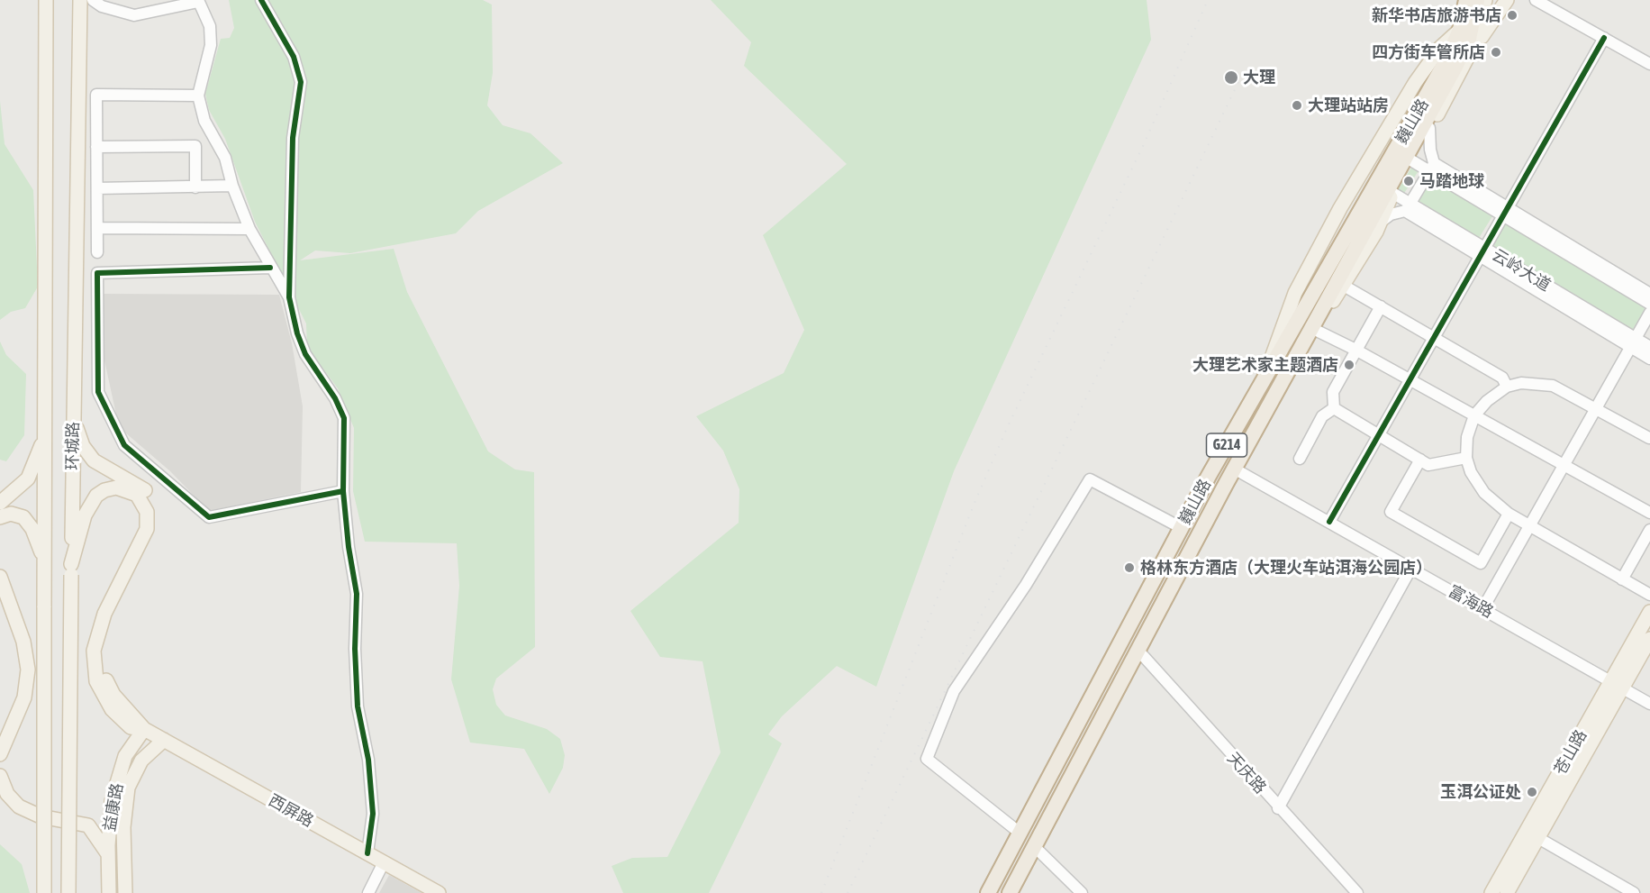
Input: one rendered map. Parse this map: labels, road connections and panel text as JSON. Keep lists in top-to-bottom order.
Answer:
{
  "streets": {
    "highway": ["巍山路", "G214"],
    "main road": [
      "环城路",
      "苍山路",
      "益康路",
      "西屏路"
    ],
    "street": ["云岭大道", "富海路", "天庆路"]
  },
  "crossings": [
    ["巍山路", "富海路"],
    ["巍山路", "天庆路"],
    ["环城路", "西屏路"],
    ["富海路", "苍山路"],
    ["益康路", "西屏路"]
  ],
  "places": [
    "新华书店旅游书店",
    "四方街车管所店",
    "大理",
    "大理站站房",
    "马踏地球",
    "大理艺术家主题酒店",
    "格林东方酒店（大理火车站洱海公园店）",
    "玉洱公证处"
  ]
}
